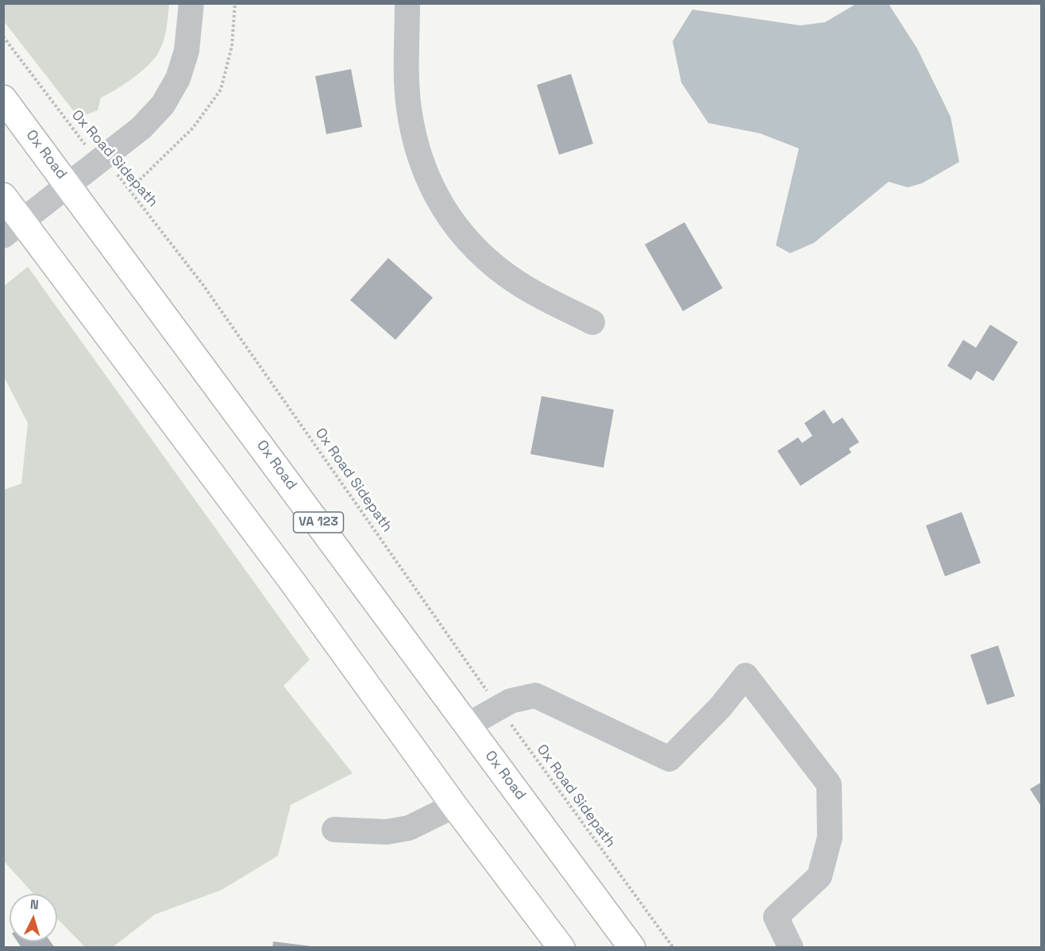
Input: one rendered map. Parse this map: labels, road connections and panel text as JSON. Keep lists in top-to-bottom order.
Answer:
{
  "streets": {
    "highway": ["Ox Road", "VA 123"],
    "path": ["Ox Road Sidepath"]
  },
  "north": "top"
}
